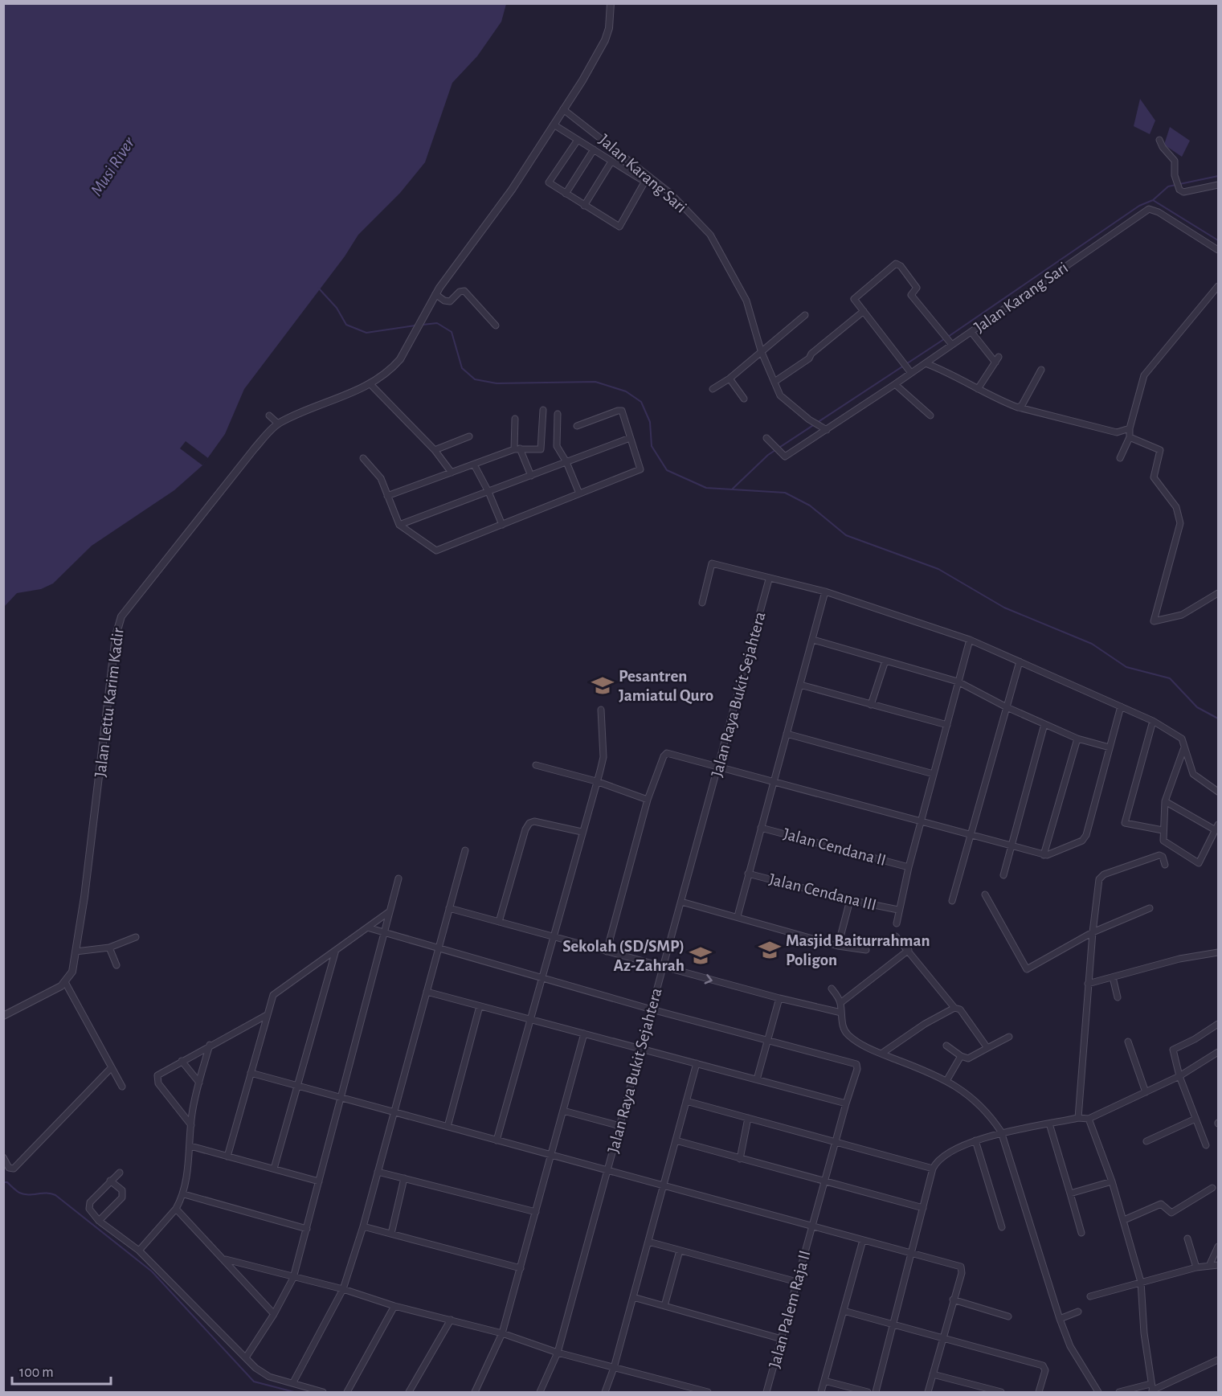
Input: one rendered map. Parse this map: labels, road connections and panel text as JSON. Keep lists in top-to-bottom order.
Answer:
{
  "streets": {
    "street": [
      "Jalan Karang Sari",
      "Jalan Raya Bukit Sejahtera",
      "Jalan Lettu Karim Kadir",
      "Jalan Cendana II",
      "Jalan Cendana III",
      "Jalan Palem Raja II"
    ]
  },
  "crossings": [
    ["Jalan Karang Sari", "Jalan Lettu Karim Kadir"]
  ],
  "water": ["Musi River"],
  "places": {
    "school or university": ["Pesantren Jamiatul Quro", "Masjid Baiturrahman Poligon", "Sekolah (SD/SMP) Az-Zahrah"]
  },
  "scale_bar": "100 m"
}
